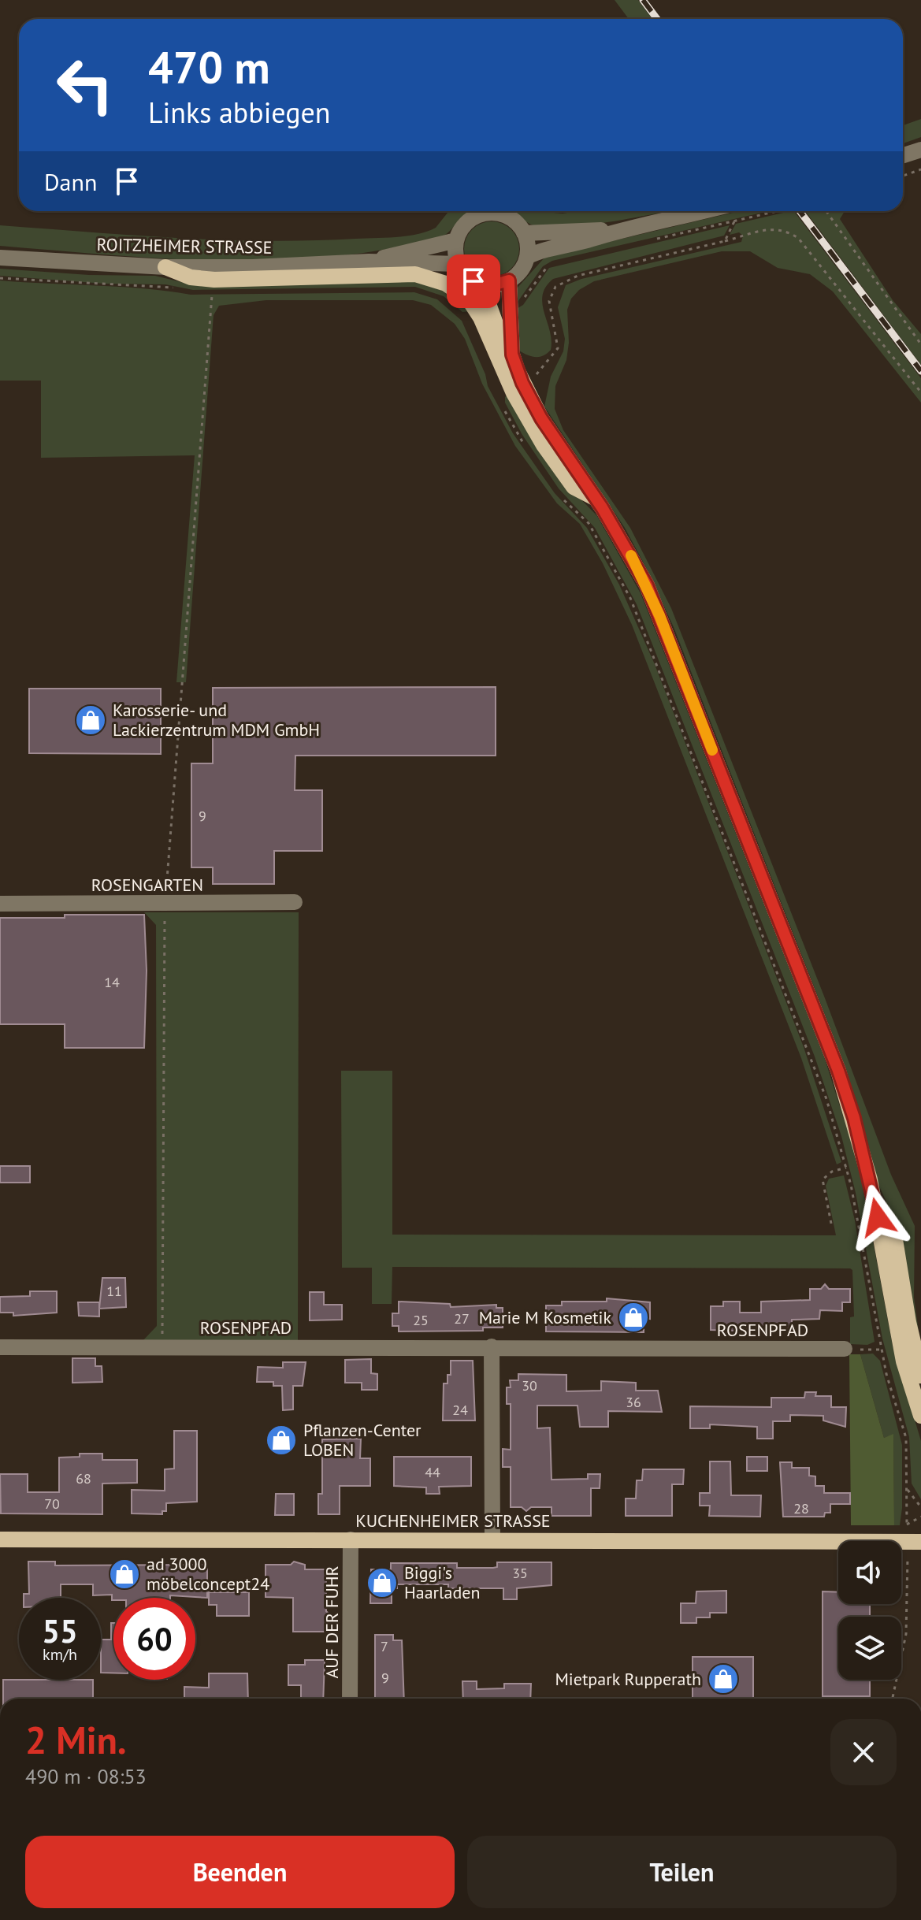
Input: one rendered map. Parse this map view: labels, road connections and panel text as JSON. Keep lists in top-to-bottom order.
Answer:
{
  "streets": {
    "main road": ["KUCHENHEIMER STRASSE"],
    "street": [
      "ROITZHEIMER STRASSE",
      "ROSENGARTEN",
      "ROSENPFAD",
      "AUF DER FUHR"
    ]
  },
  "crossings": [
    ["KUCHENHEIMER STRASSE", "AUF DER FUHR"]
  ],
  "places": {
    "shop": [
      "Karosserie- und Lackierzentrum MDM GmbH",
      "Marie M Kosmetik",
      "Pflanzen-Center LOBEN",
      "ad 3000 möbelconcept24",
      "Biggi's Haarladen",
      "Mietpark Rupperath"
    ]
  },
  "house_numbers": [
    "9",
    "14",
    "11",
    "27",
    "25",
    "30",
    "36",
    "24",
    "44",
    "68",
    "70",
    "28",
    "35",
    "7",
    "9"
  ],
  "page": {
    "turn": ["470 m", "Links abbiegen"],
    "then": "Dann",
    "speed": "55 km/h",
    "limit": "60",
    "heading": ["2 Min.", "490 m · 08:53"],
    "buttons": ["Beenden", "Teilen"]
  }
}
